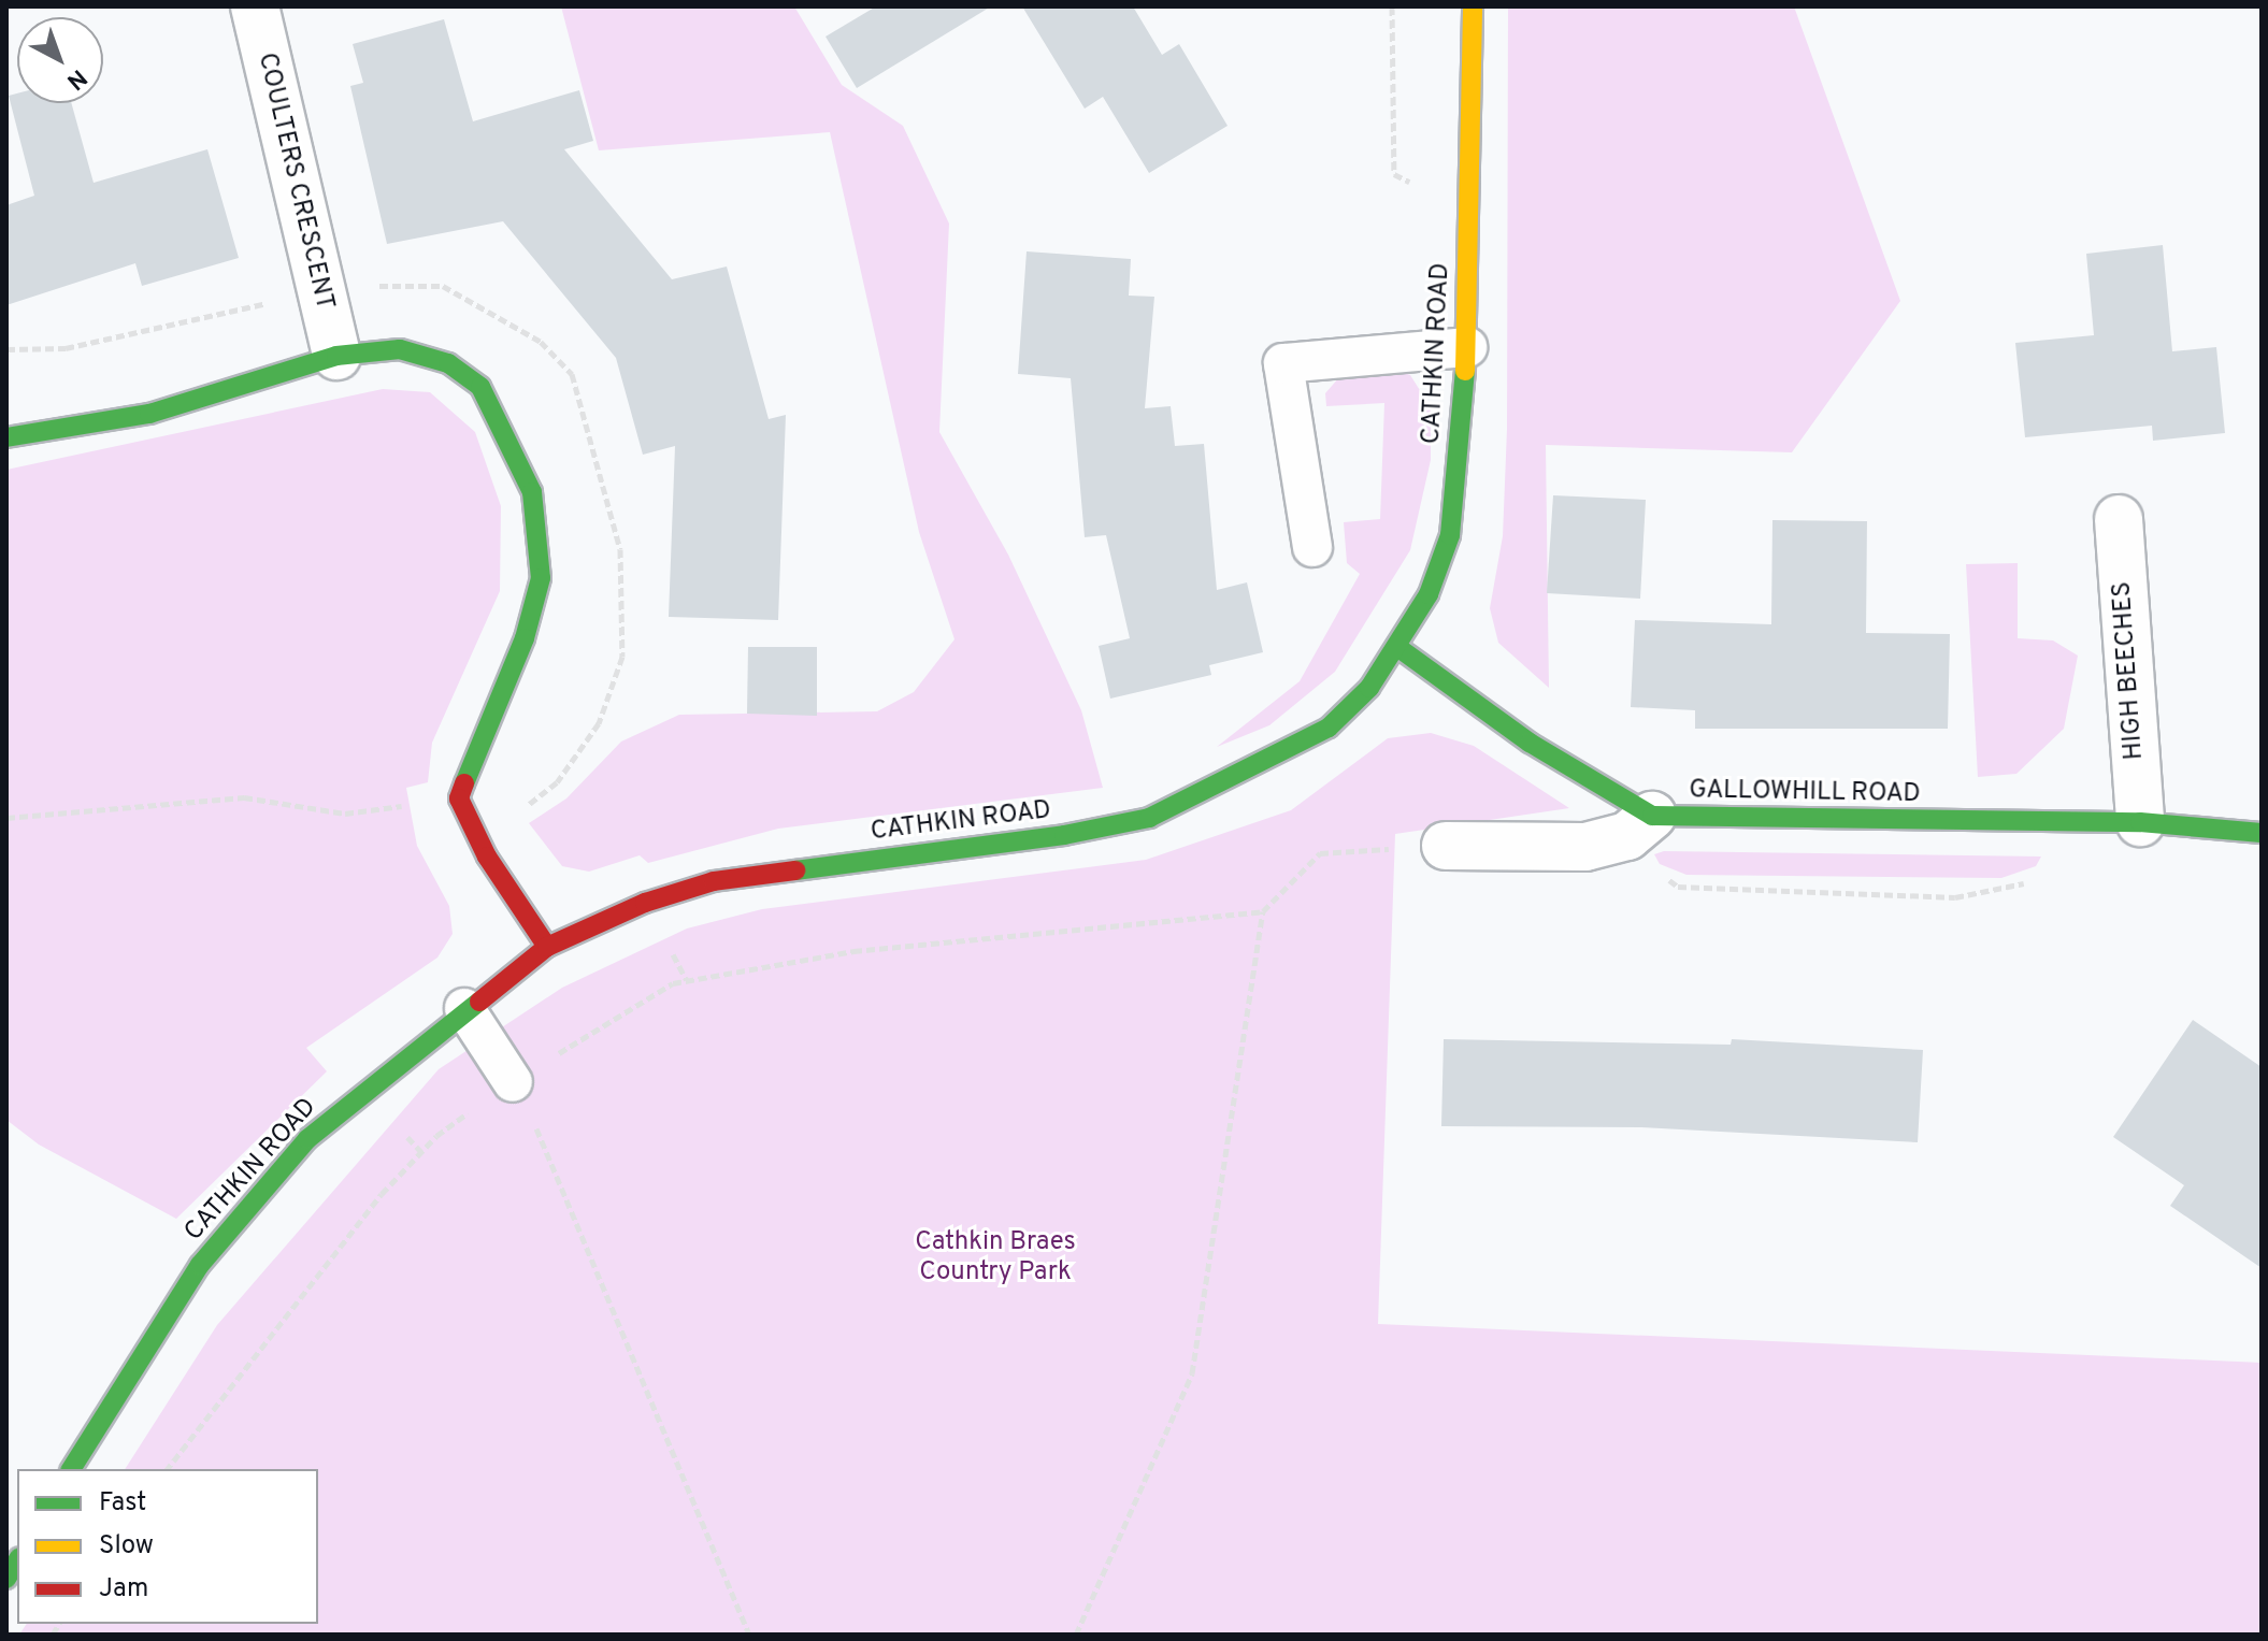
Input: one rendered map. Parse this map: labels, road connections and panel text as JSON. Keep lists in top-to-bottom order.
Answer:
{
  "streets": {
    "main road": ["CATHKIN ROAD", "GALLOWHILL ROAD"],
    "street": ["COULTERS CRESCENT", "HIGH BEECHES"]
  },
  "crossings": [
    ["CATHKIN ROAD", "GALLOWHILL ROAD"],
    ["HIGH BEECHES", "GALLOWHILL ROAD"]
  ],
  "parks": ["Cathkin Braes Country Park"],
  "legend": ["Fast", "Slow", "Jam"],
  "north": "bottom right"
}
